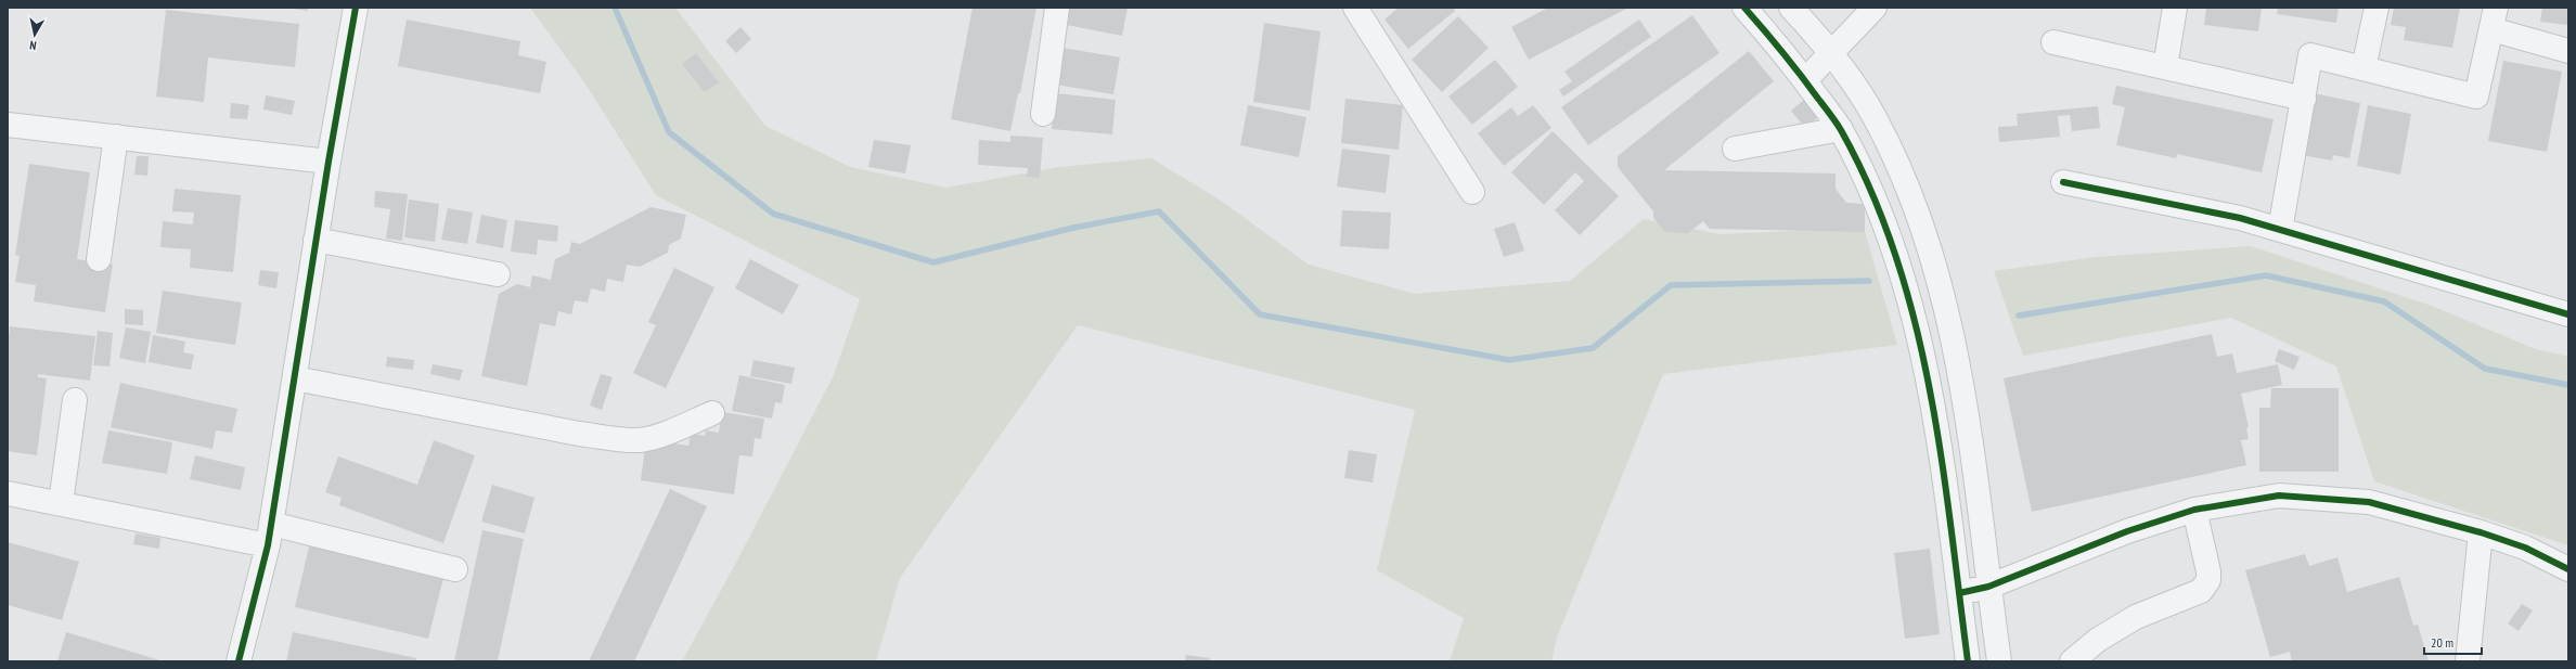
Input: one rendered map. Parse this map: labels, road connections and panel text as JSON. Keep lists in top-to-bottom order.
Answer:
{
  "scale_bar": "20 m",
  "north": "bottom"
}
